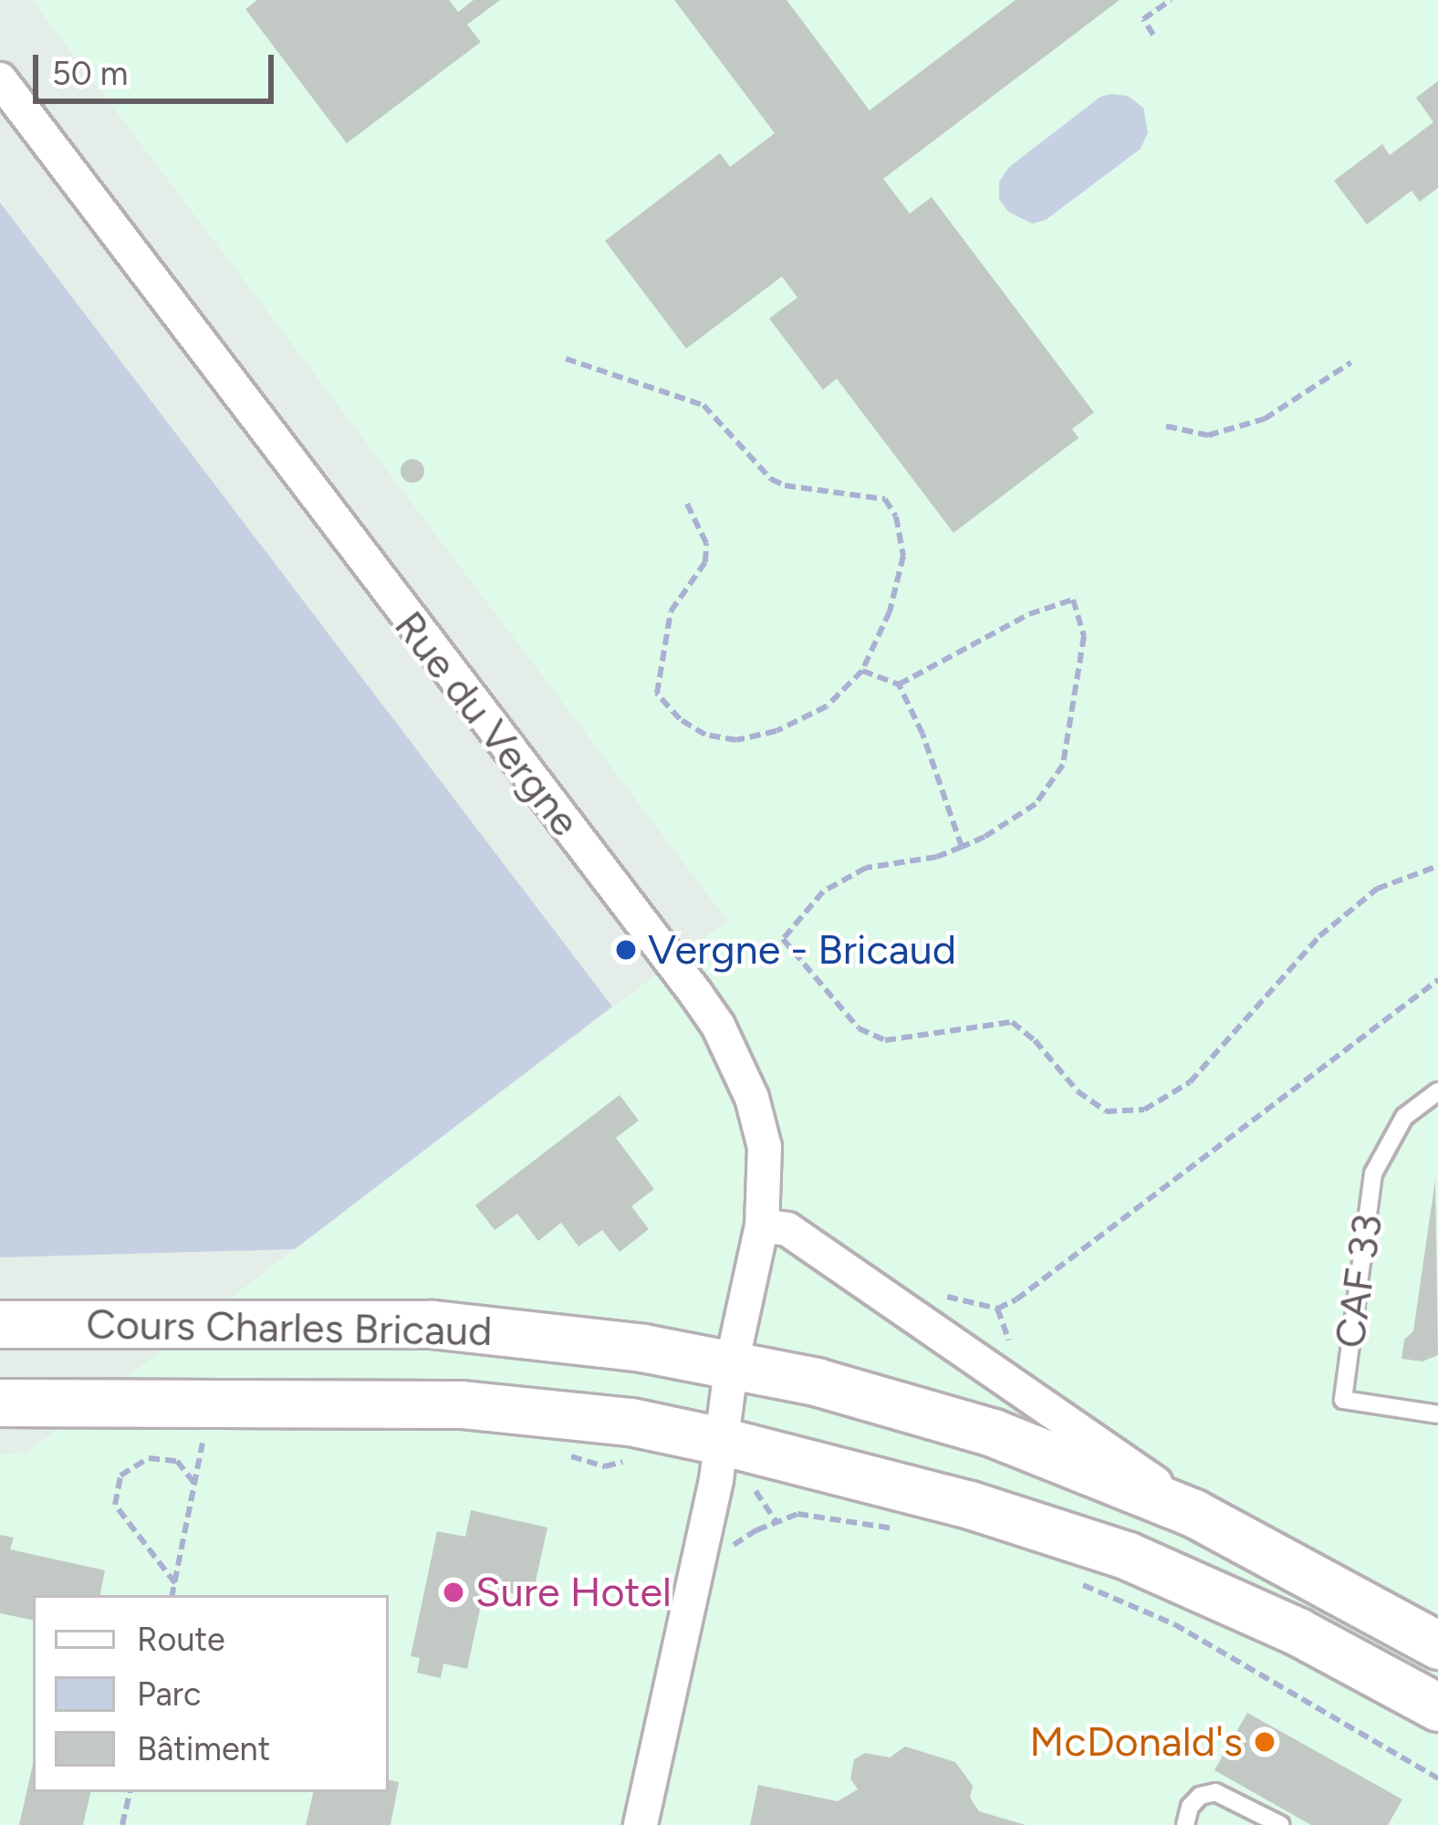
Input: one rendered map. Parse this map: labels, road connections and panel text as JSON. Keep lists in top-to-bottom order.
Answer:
{
  "streets": {
    "main road": ["Cours Charles Bricaud"],
    "street": ["Rue du Vergne"],
    "lane": ["CAF 33"]
  },
  "crossings": [
    ["Rue du Vergne", "Cours Charles Bricaud"]
  ],
  "places": ["Vergne - Bricaud", "Sure Hotel", "McDonald's"],
  "legend": ["Route", "Parc", "Bâtiment"],
  "scale_bar": "50 m"
}
